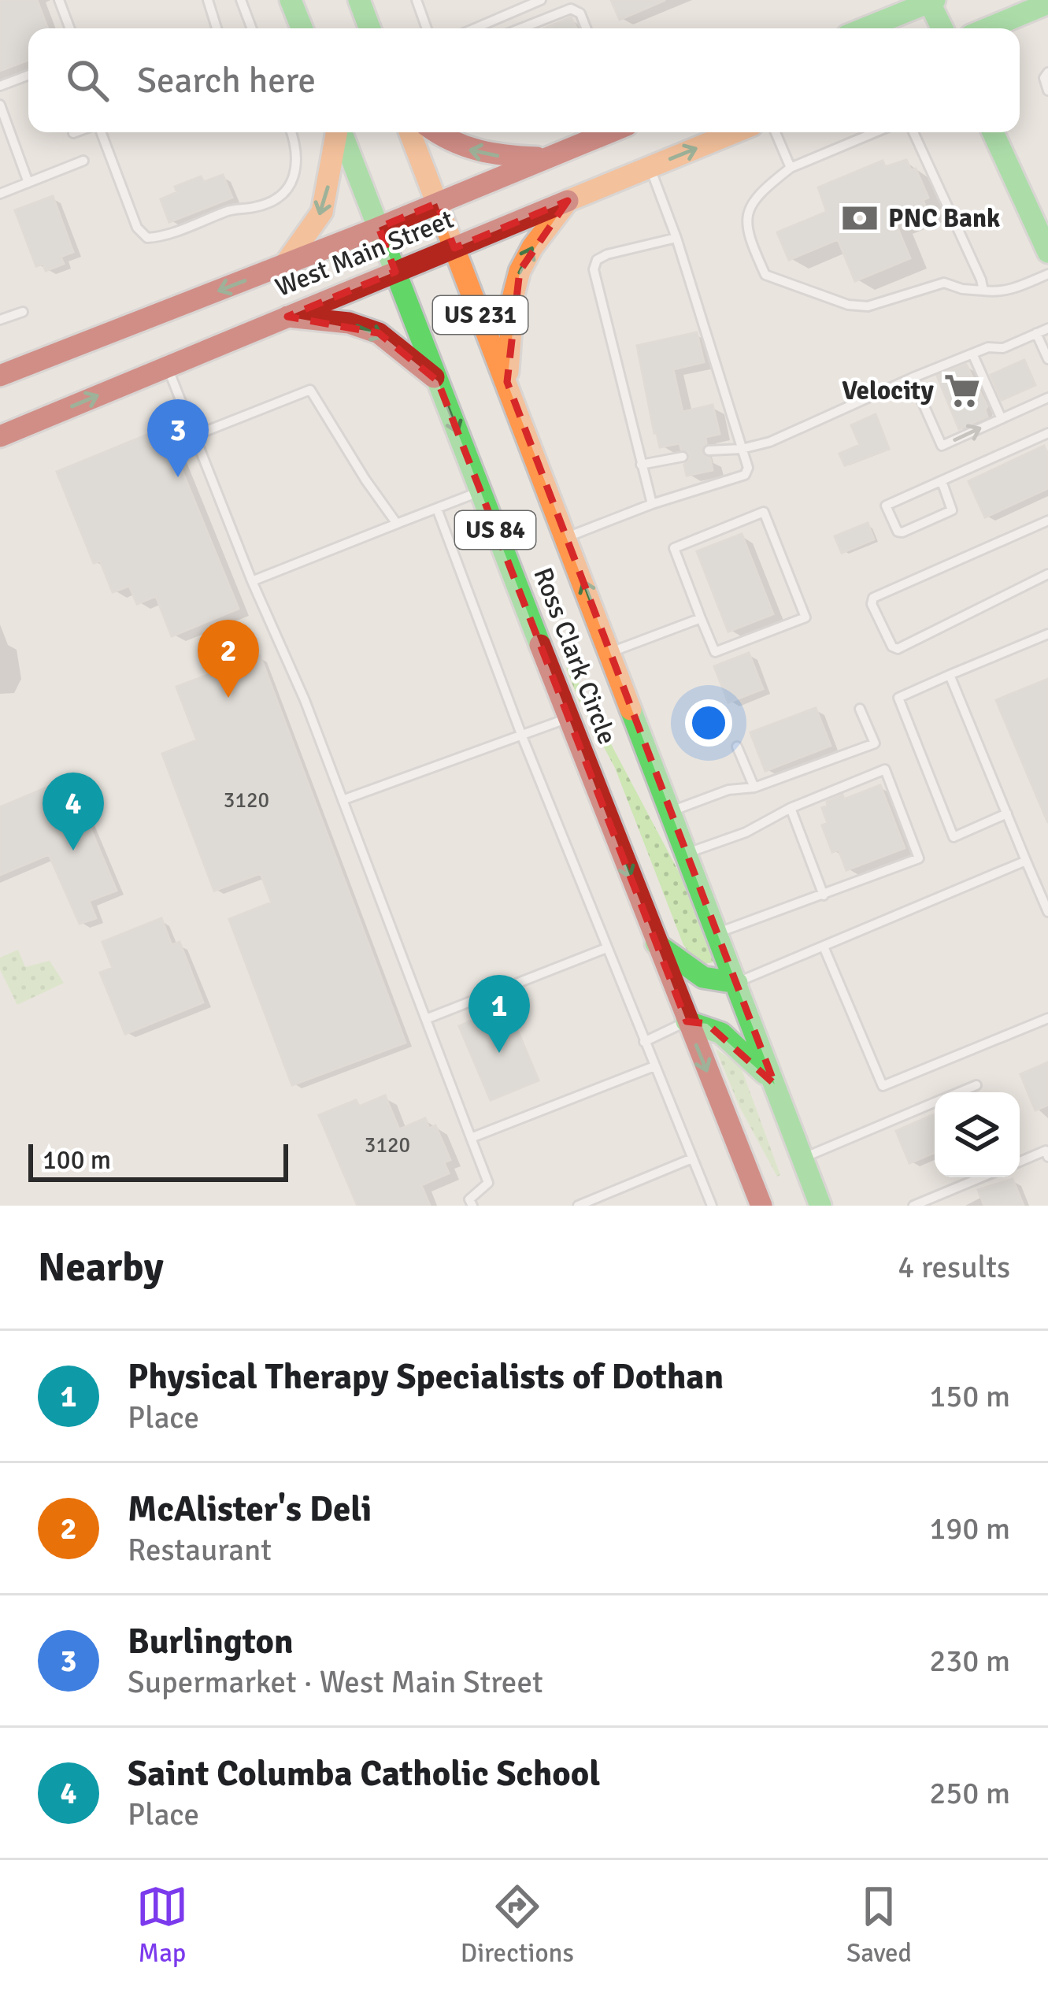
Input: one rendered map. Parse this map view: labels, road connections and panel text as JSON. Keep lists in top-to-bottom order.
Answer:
{
  "streets": {
    "main road": [
      "West Main Street",
      "US 231",
      "US 84",
      "Ross Clark Circle"
    ]
  },
  "crossings": [
    ["West Main Street", "US 84"],
    ["West Main Street", "Ross Clark Circle"],
    ["US 84", "Ross Clark Circle"]
  ],
  "places": {
    "bank": ["PNC Bank"],
    "supermarket": ["Velocity"]
  },
  "house_numbers": ["3120", "3120"],
  "scale_bar": "100 m",
  "page": {
    "search": "Search here",
    "pins": [
      "3",
      "2",
      "4",
      "1"
    ],
    "scale": "100 m",
    "heading": ["Nearby", "4 results"],
    "list": [
      {
        "mark": "1",
        "name": "Physical Therapy Specialists of Dothan",
        "note": "Place",
        "value": "150 m"
      },
      {
        "mark": "2",
        "name": "McAlister's Deli",
        "note": "Restaurant",
        "value": "190 m"
      },
      {
        "mark": "3",
        "name": "Burlington",
        "note": "Supermarket · West Main Street",
        "value": "230 m"
      },
      {
        "mark": "4",
        "name": "Saint Columba Catholic School",
        "note": "Place",
        "value": "250 m"
      }
    ],
    "nav": ["Map", "Directions", "Saved"]
  }
}
